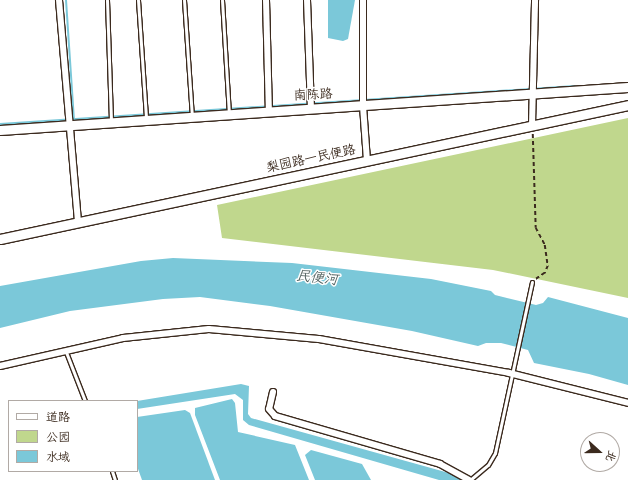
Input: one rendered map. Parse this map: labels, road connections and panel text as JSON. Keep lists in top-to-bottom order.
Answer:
{
  "streets": {
    "main road": ["南陈路", "梨园路一民便路"]
  },
  "water": ["民便河"],
  "legend": ["道路", "公园", "水域"],
  "north": "right"
}
